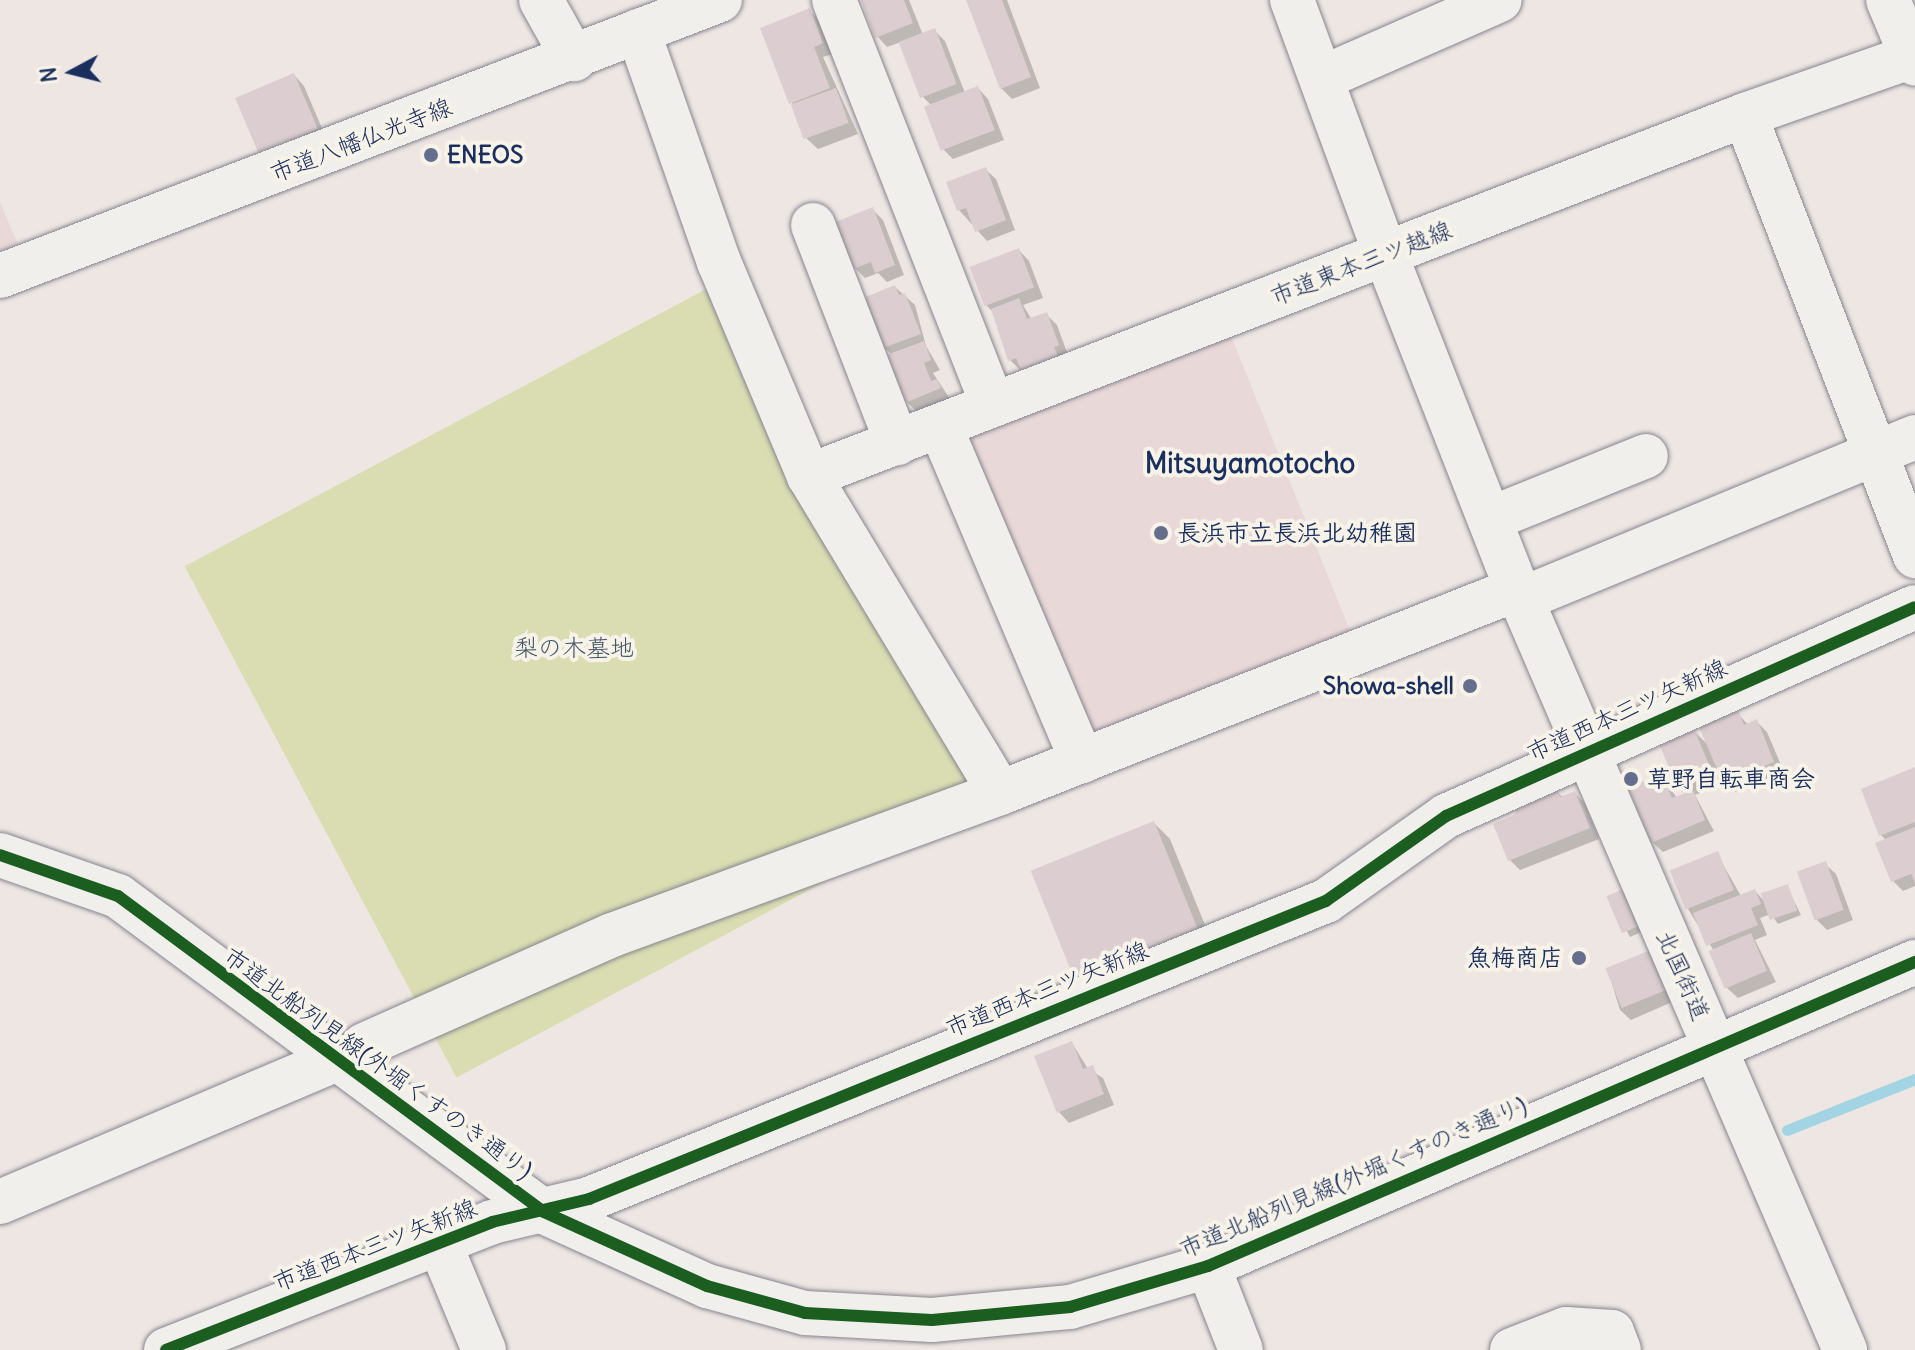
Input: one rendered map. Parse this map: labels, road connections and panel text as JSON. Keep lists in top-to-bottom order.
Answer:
{
  "streets": {
    "street": [
      "市道八幡仏光寺線",
      "市道東本三ツ越線",
      "市道西本三ツ矢新線",
      "北国街道",
      "市道北船列見線(外堀くすのき通り)"
    ]
  },
  "crossings": [
    ["市道東本三ツ越線", "北国街道"],
    ["市道西本三ツ矢新線", "北国街道"],
    ["市道西本三ツ矢新線", "市道北船列見線(外堀くすのき通り)"],
    ["北国街道", "市道北船列見線(外堀くすのき通り)"]
  ],
  "districts": ["Mitsuyamotocho"],
  "parks": ["梨の木墓地"],
  "places": [
    "ENEOS",
    "長浜市立長浜北幼稚園",
    "Showa-shell",
    "草野自転車商会",
    "魚梅商店"
  ],
  "north": "left"
}
